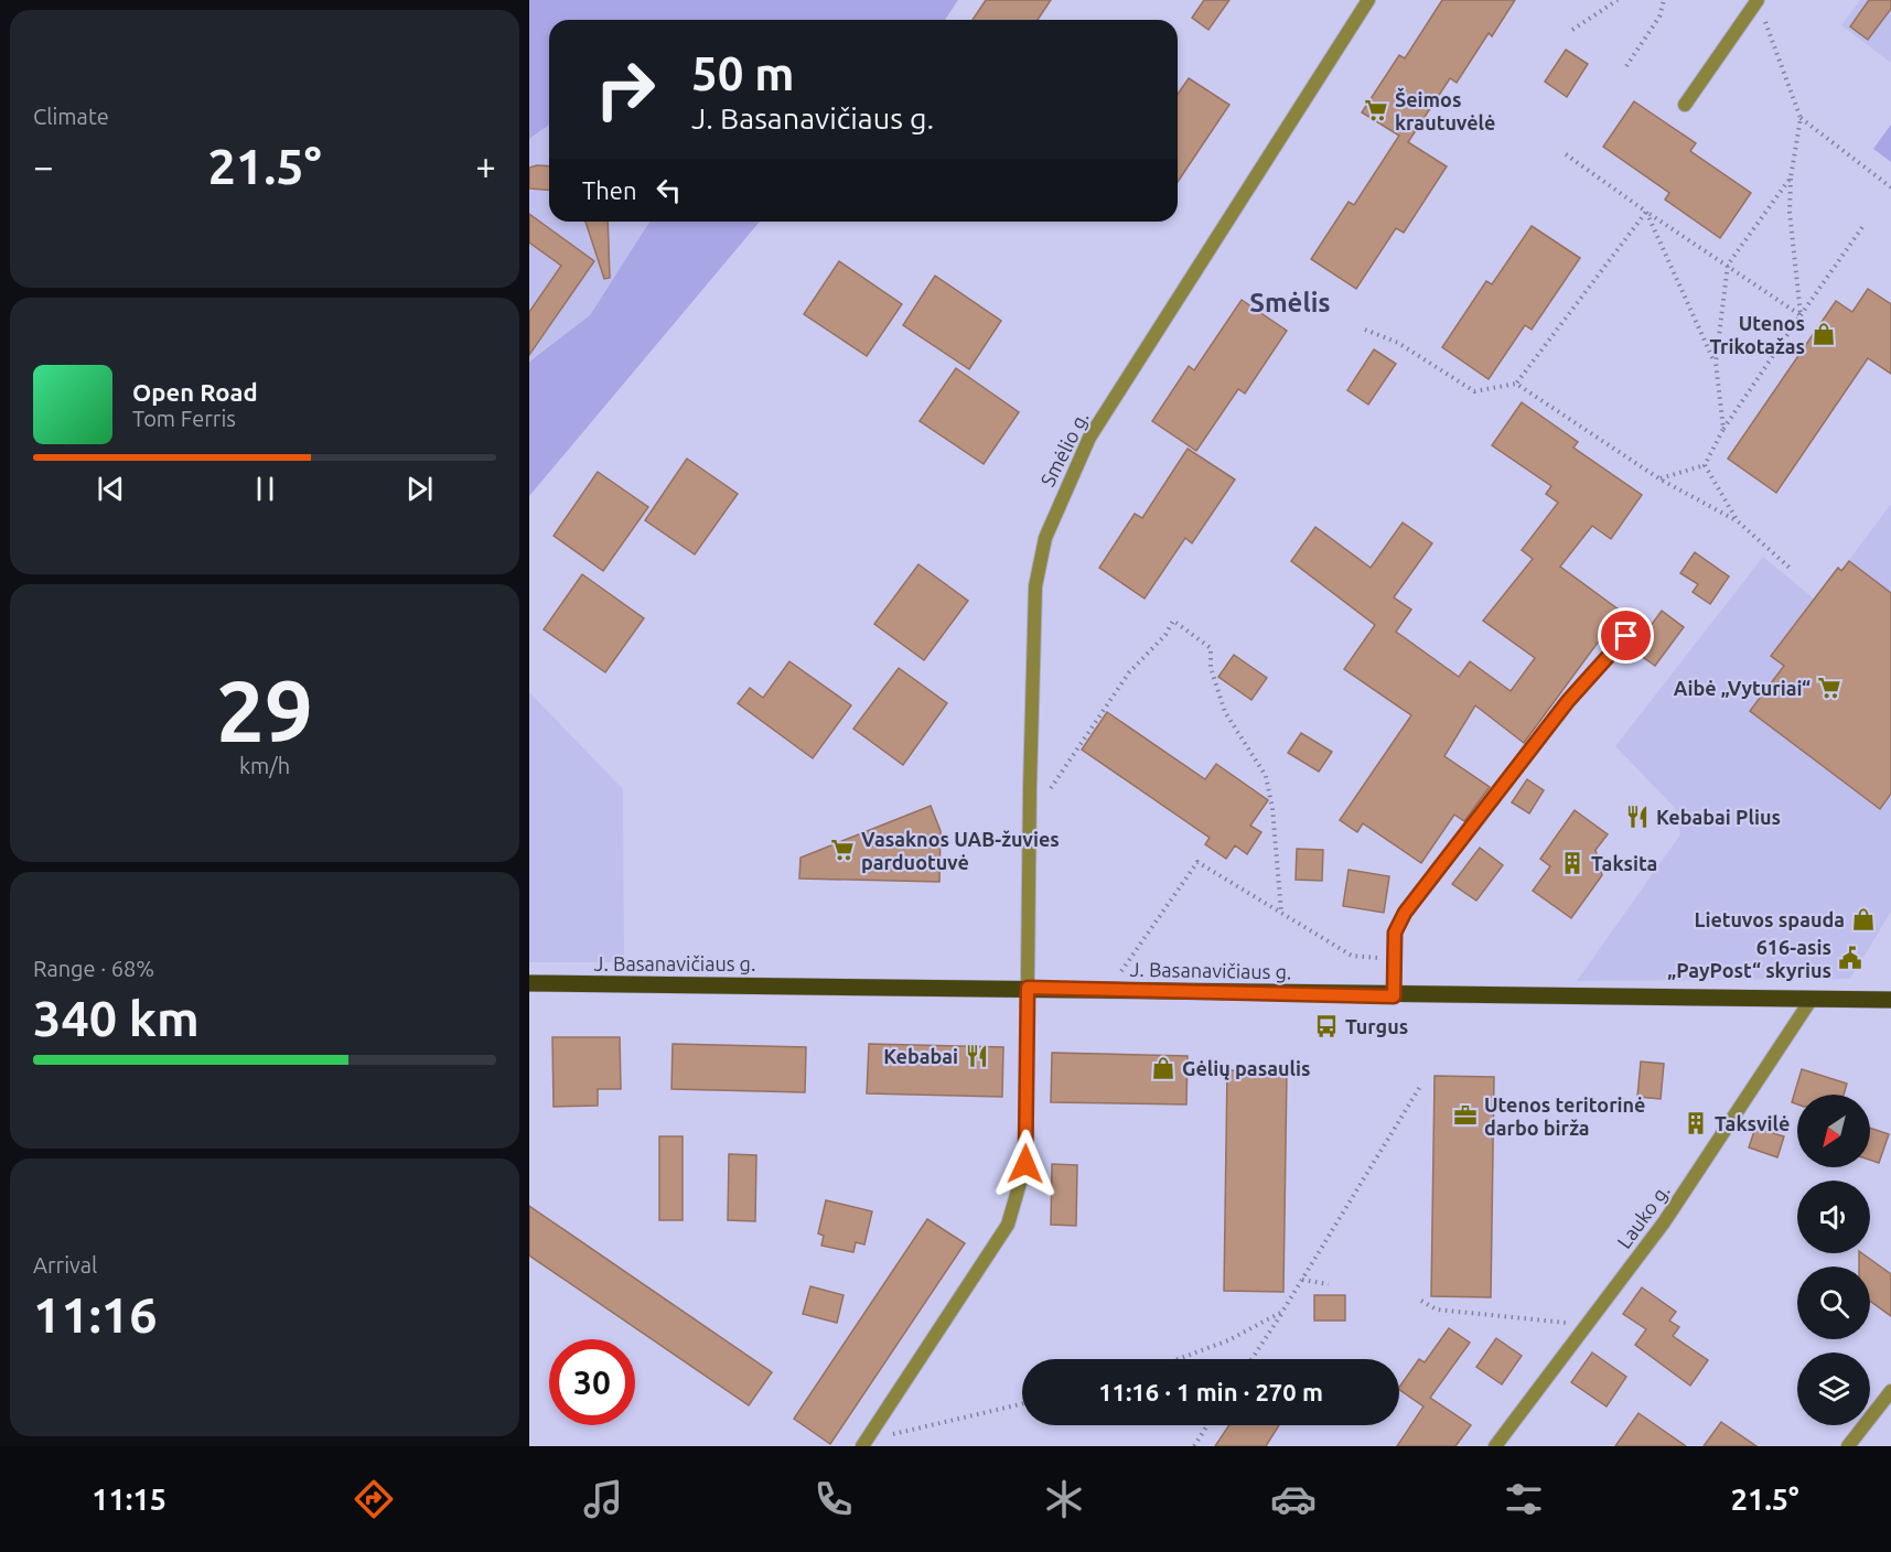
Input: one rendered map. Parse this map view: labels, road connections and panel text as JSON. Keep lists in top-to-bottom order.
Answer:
{
  "streets": {
    "main road": ["J. Basanavičiaus g."],
    "street": ["Smėlio g.", "Lauko g."]
  },
  "crossings": [
    ["Smėlio g.", "J. Basanavičiaus g."],
    ["J. Basanavičiaus g.", "Lauko g."]
  ],
  "districts": ["Smėlis"],
  "places": {
    "supermarket": ["Šeimos krautuvėlė", "Aibė „Vyturiai“", "Vasaknos UAB-žuvies parduotuvė"],
    "shop": ["Utenos Trikotažas", "Lietuvos spauda", "Gėlių pasaulis"],
    "restaurant": ["Kebabai Plius", "Kebabai"],
    "building": ["Taksita", "Taksvilė"],
    "public building": ["616-asis „PayPost“ skyrius"],
    "bus stop": ["Turgus"],
    "office": ["Utenos teritorinė darbo birža"]
  },
  "north": "bottom left",
  "page": {
    "tile": [
      "Climate",
      ["29", "km/h"],
      ["Range · 68%", "340 km"],
      ["Arrival", "11:16"]
    ],
    "turn": ["50 m", "J. Basanavičiaus g."],
    "heat": ["−", "21.5°", "+"],
    "then": "Then",
    "song": ["Open Road", "Tom Ferris"],
    "limit": "30",
    "trip": "11:16 · 1 min · 270 m",
    "tabs": ["11:15", "21.5°"]
  }
}
